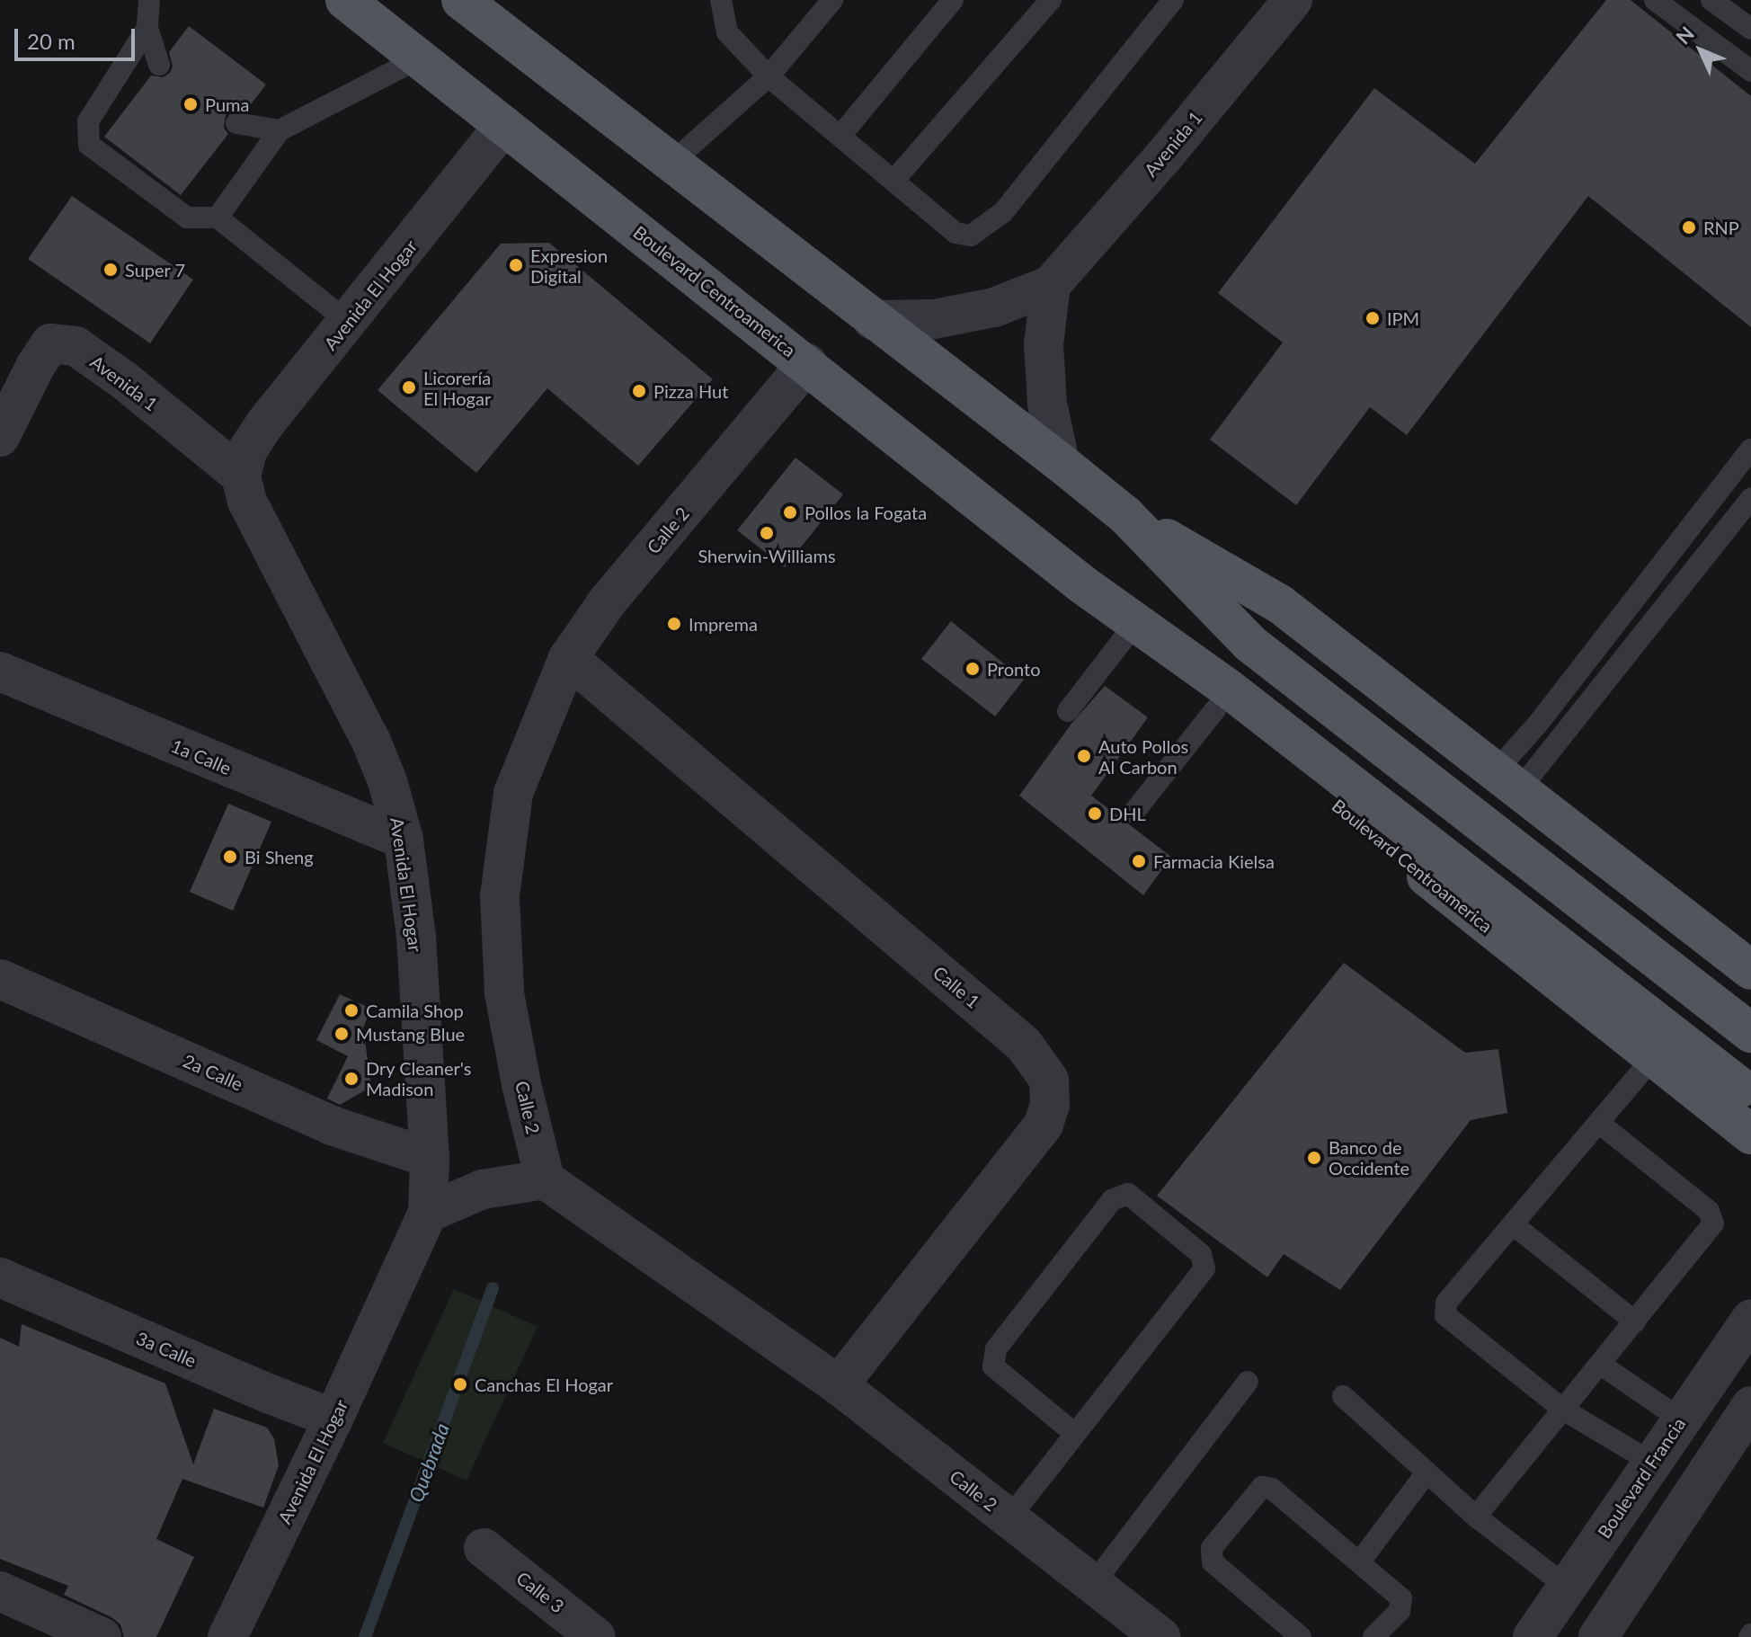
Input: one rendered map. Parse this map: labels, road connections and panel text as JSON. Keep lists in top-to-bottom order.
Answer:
{
  "streets": {
    "main road": ["Boulevard Centroamerica"],
    "street": [
      "Avenida 1",
      "Avenida El Hogar",
      "Calle 2",
      "1a Calle",
      "Calle 1",
      "2a Calle",
      "3a Calle",
      "Boulevard Francia",
      "Calle 3"
    ]
  },
  "crossings": [
    ["Avenida 1", "Avenida El Hogar"],
    ["Boulevard Centroamerica", "Avenida El Hogar"],
    ["Boulevard Centroamerica", "Calle 2"],
    ["Avenida El Hogar", "1a Calle"],
    ["Avenida El Hogar", "2a Calle"],
    ["Avenida El Hogar", "3a Calle"],
    ["Calle 2", "Calle 1"]
  ],
  "water": ["Quebrada"],
  "places": [
    "Puma",
    "RNP",
    "Expresion Digital",
    "Super 7",
    "IPM",
    "Licorería El Hogar",
    "Pizza Hut",
    "Pollos la Fogata",
    "Sherwin-Williams",
    "Imprema",
    "Pronto",
    "Auto Pollos Al Carbon",
    "DHL",
    "Bi Sheng",
    "Farmacia Kielsa",
    "Camila Shop",
    "Mustang Blue",
    "Dry Cleaner's Madison",
    "Banco de Occidente",
    "Canchas El Hogar"
  ],
  "scale_bar": "20 m",
  "north": "top left"
}
